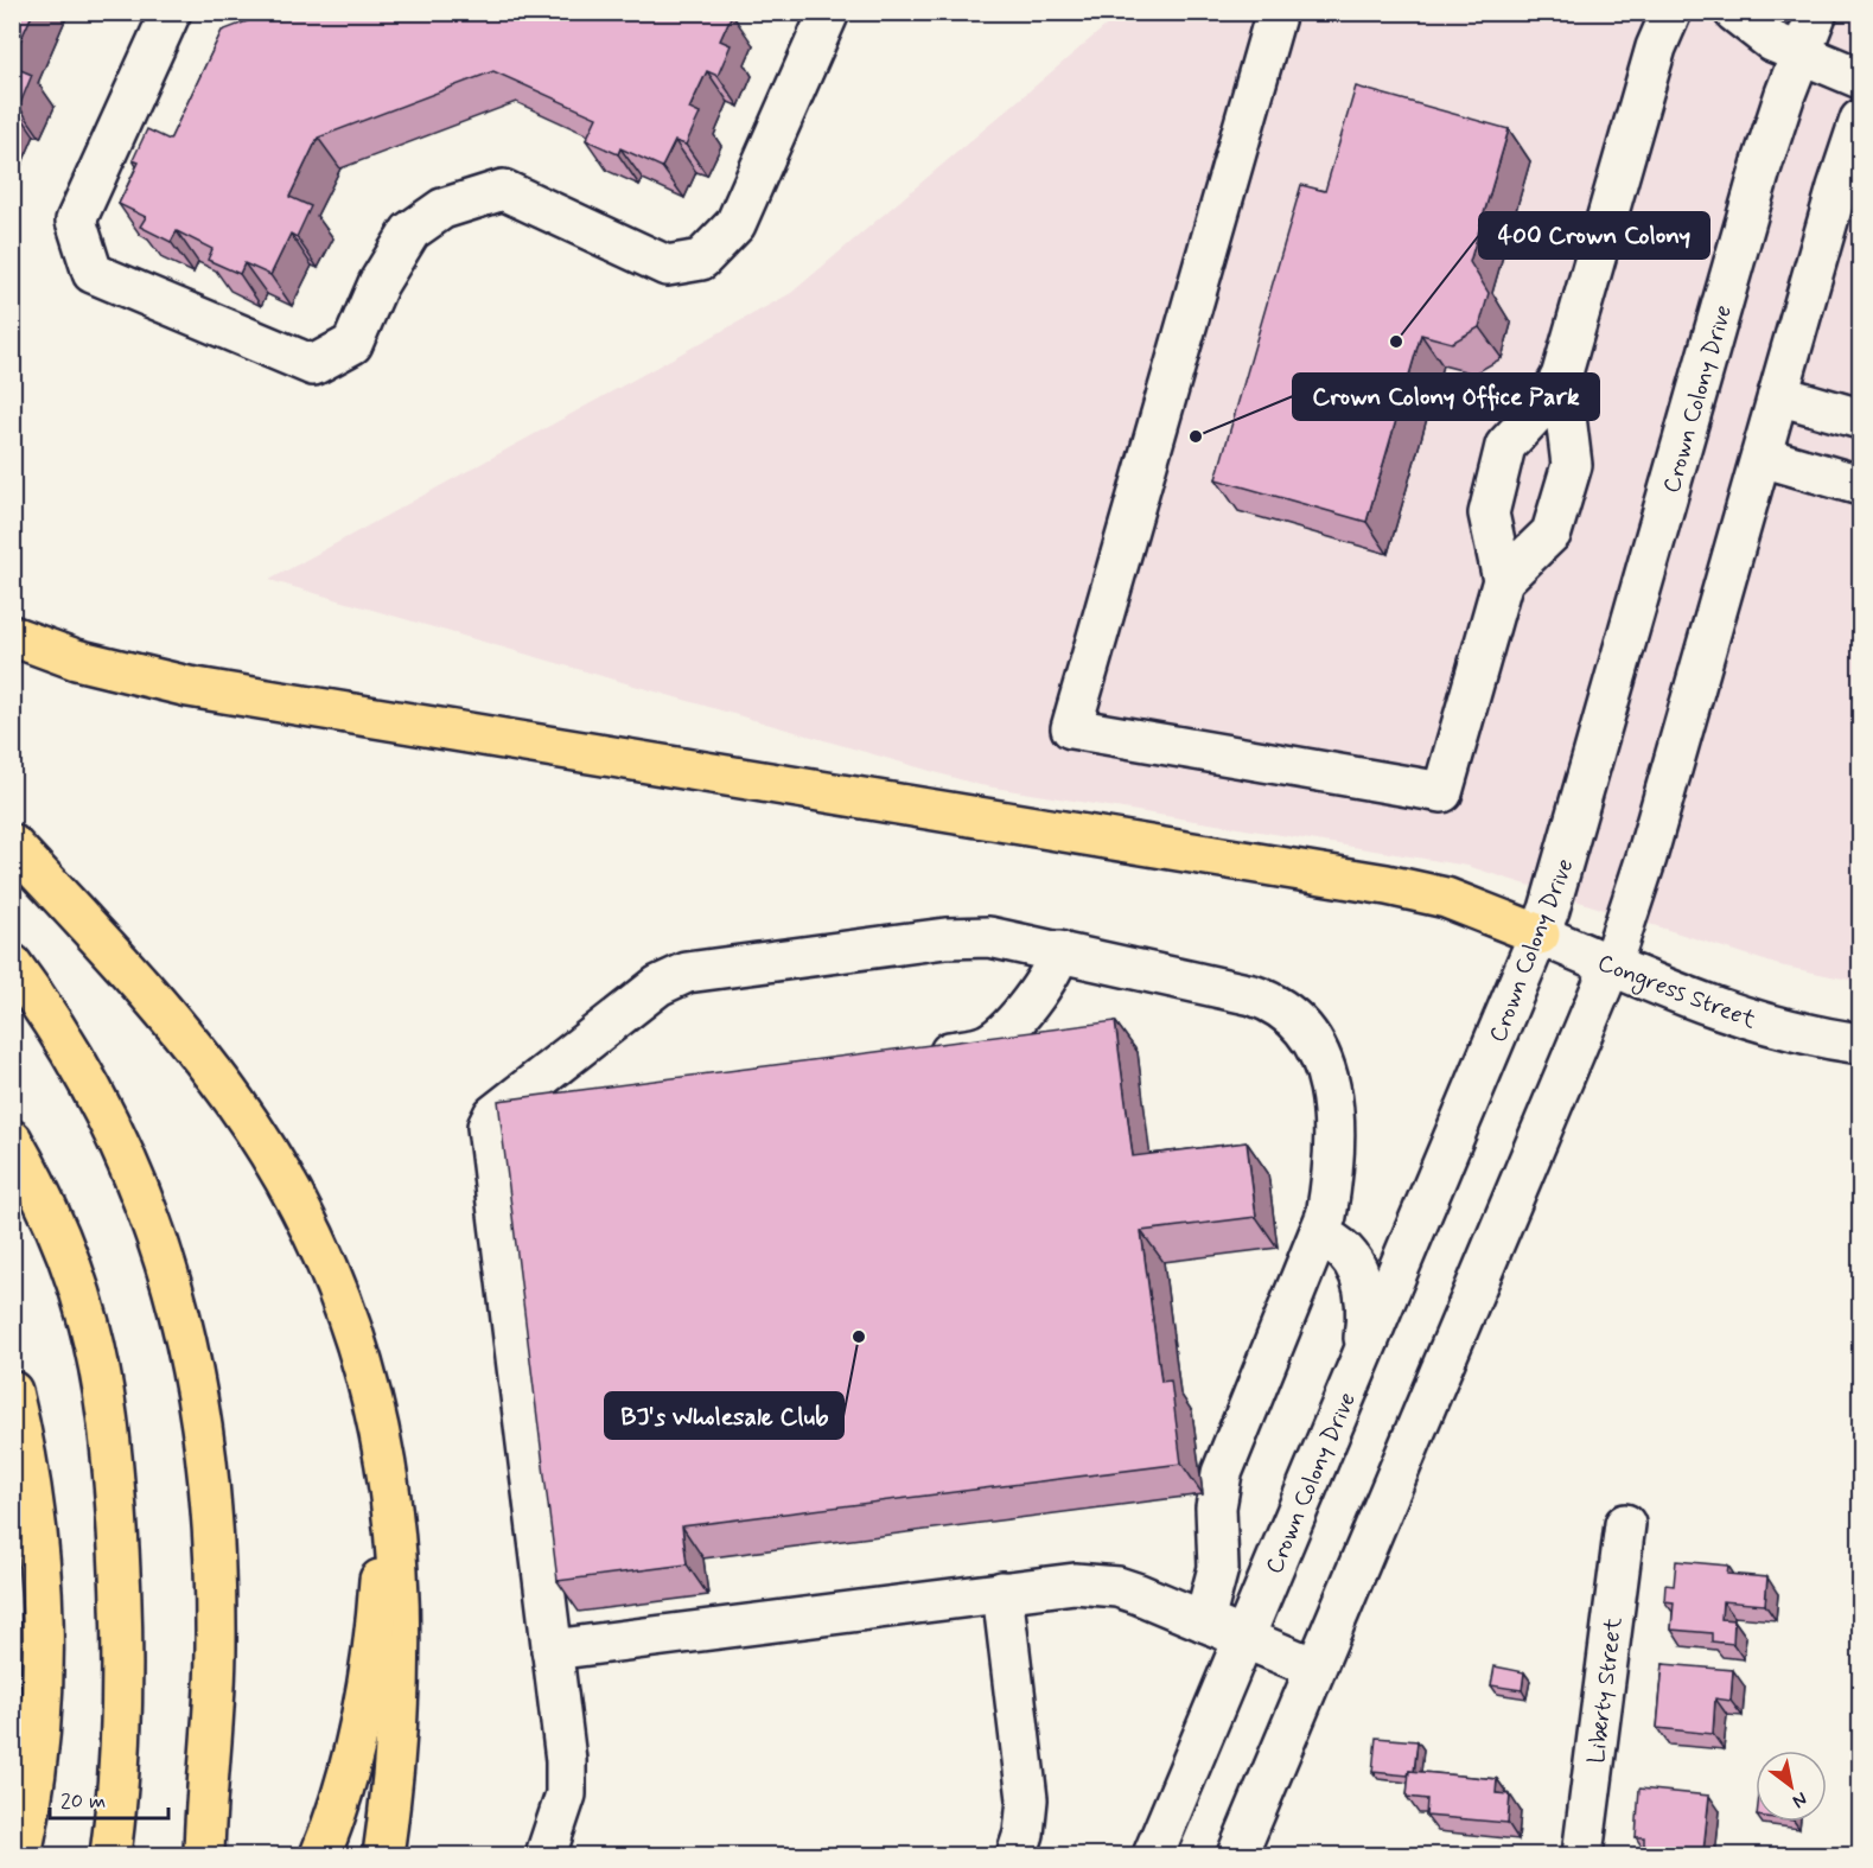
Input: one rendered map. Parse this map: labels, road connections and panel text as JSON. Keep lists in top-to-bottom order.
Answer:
{
  "streets": {
    "street": ["Crown Colony Drive", "Congress Street", "Liberty Street"]
  },
  "crossings": [
    ["Crown Colony Drive", "Congress Street"]
  ],
  "places": ["400 Crown Colony", "Crown Colony Office Park", "BJ's Wholesale Club"],
  "scale_bar": "20 m",
  "north": "bottom right"
}
